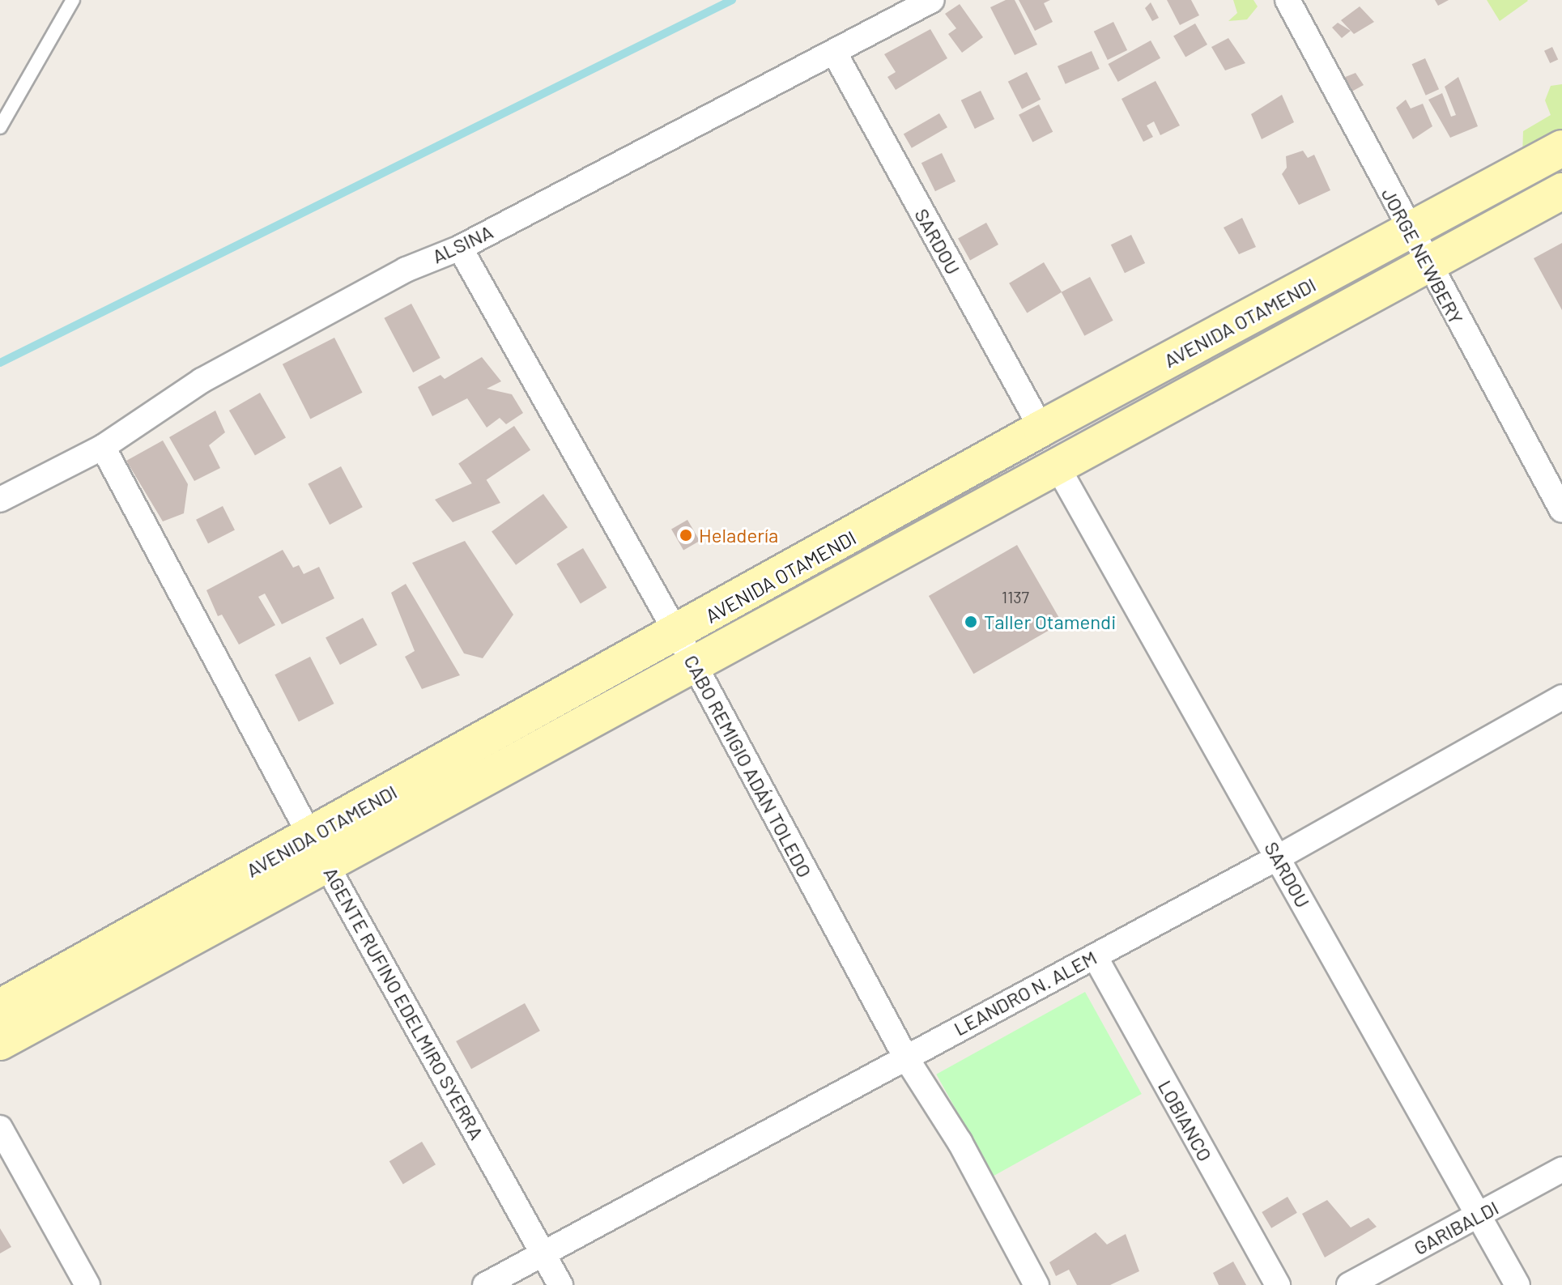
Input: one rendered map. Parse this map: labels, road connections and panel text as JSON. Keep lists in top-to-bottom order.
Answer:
{
  "streets": {
    "main road": ["AVENIDA OTAMENDI"],
    "street": [
      "SARDOU",
      "ALSINA",
      "JORGE NEWBERY",
      "CABO REMIGIO ADÁN TOLEDO",
      "LEANDRO N. ALEM",
      "AGENTE RUFINO EDELMIRO SYERRA",
      "LOBIANCO",
      "GARIBALDI"
    ]
  },
  "crossings": [
    ["SARDOU", "ALSINA"],
    ["SARDOU", "AVENIDA OTAMENDI"],
    ["SARDOU", "LEANDRO N. ALEM"],
    ["SARDOU", "GARIBALDI"],
    ["ALSINA", "CABO REMIGIO ADÁN TOLEDO"],
    ["ALSINA", "AGENTE RUFINO EDELMIRO SYERRA"],
    ["JORGE NEWBERY", "AVENIDA OTAMENDI"],
    ["AVENIDA OTAMENDI", "CABO REMIGIO ADÁN TOLEDO"],
    ["AVENIDA OTAMENDI", "AGENTE RUFINO EDELMIRO SYERRA"],
    ["CABO REMIGIO ADÁN TOLEDO", "LEANDRO N. ALEM"],
    ["LEANDRO N. ALEM", "AGENTE RUFINO EDELMIRO SYERRA"],
    ["LEANDRO N. ALEM", "LOBIANCO"]
  ],
  "places": ["Heladería", "Taller Otamendi"],
  "house_numbers": ["1137"]
}
